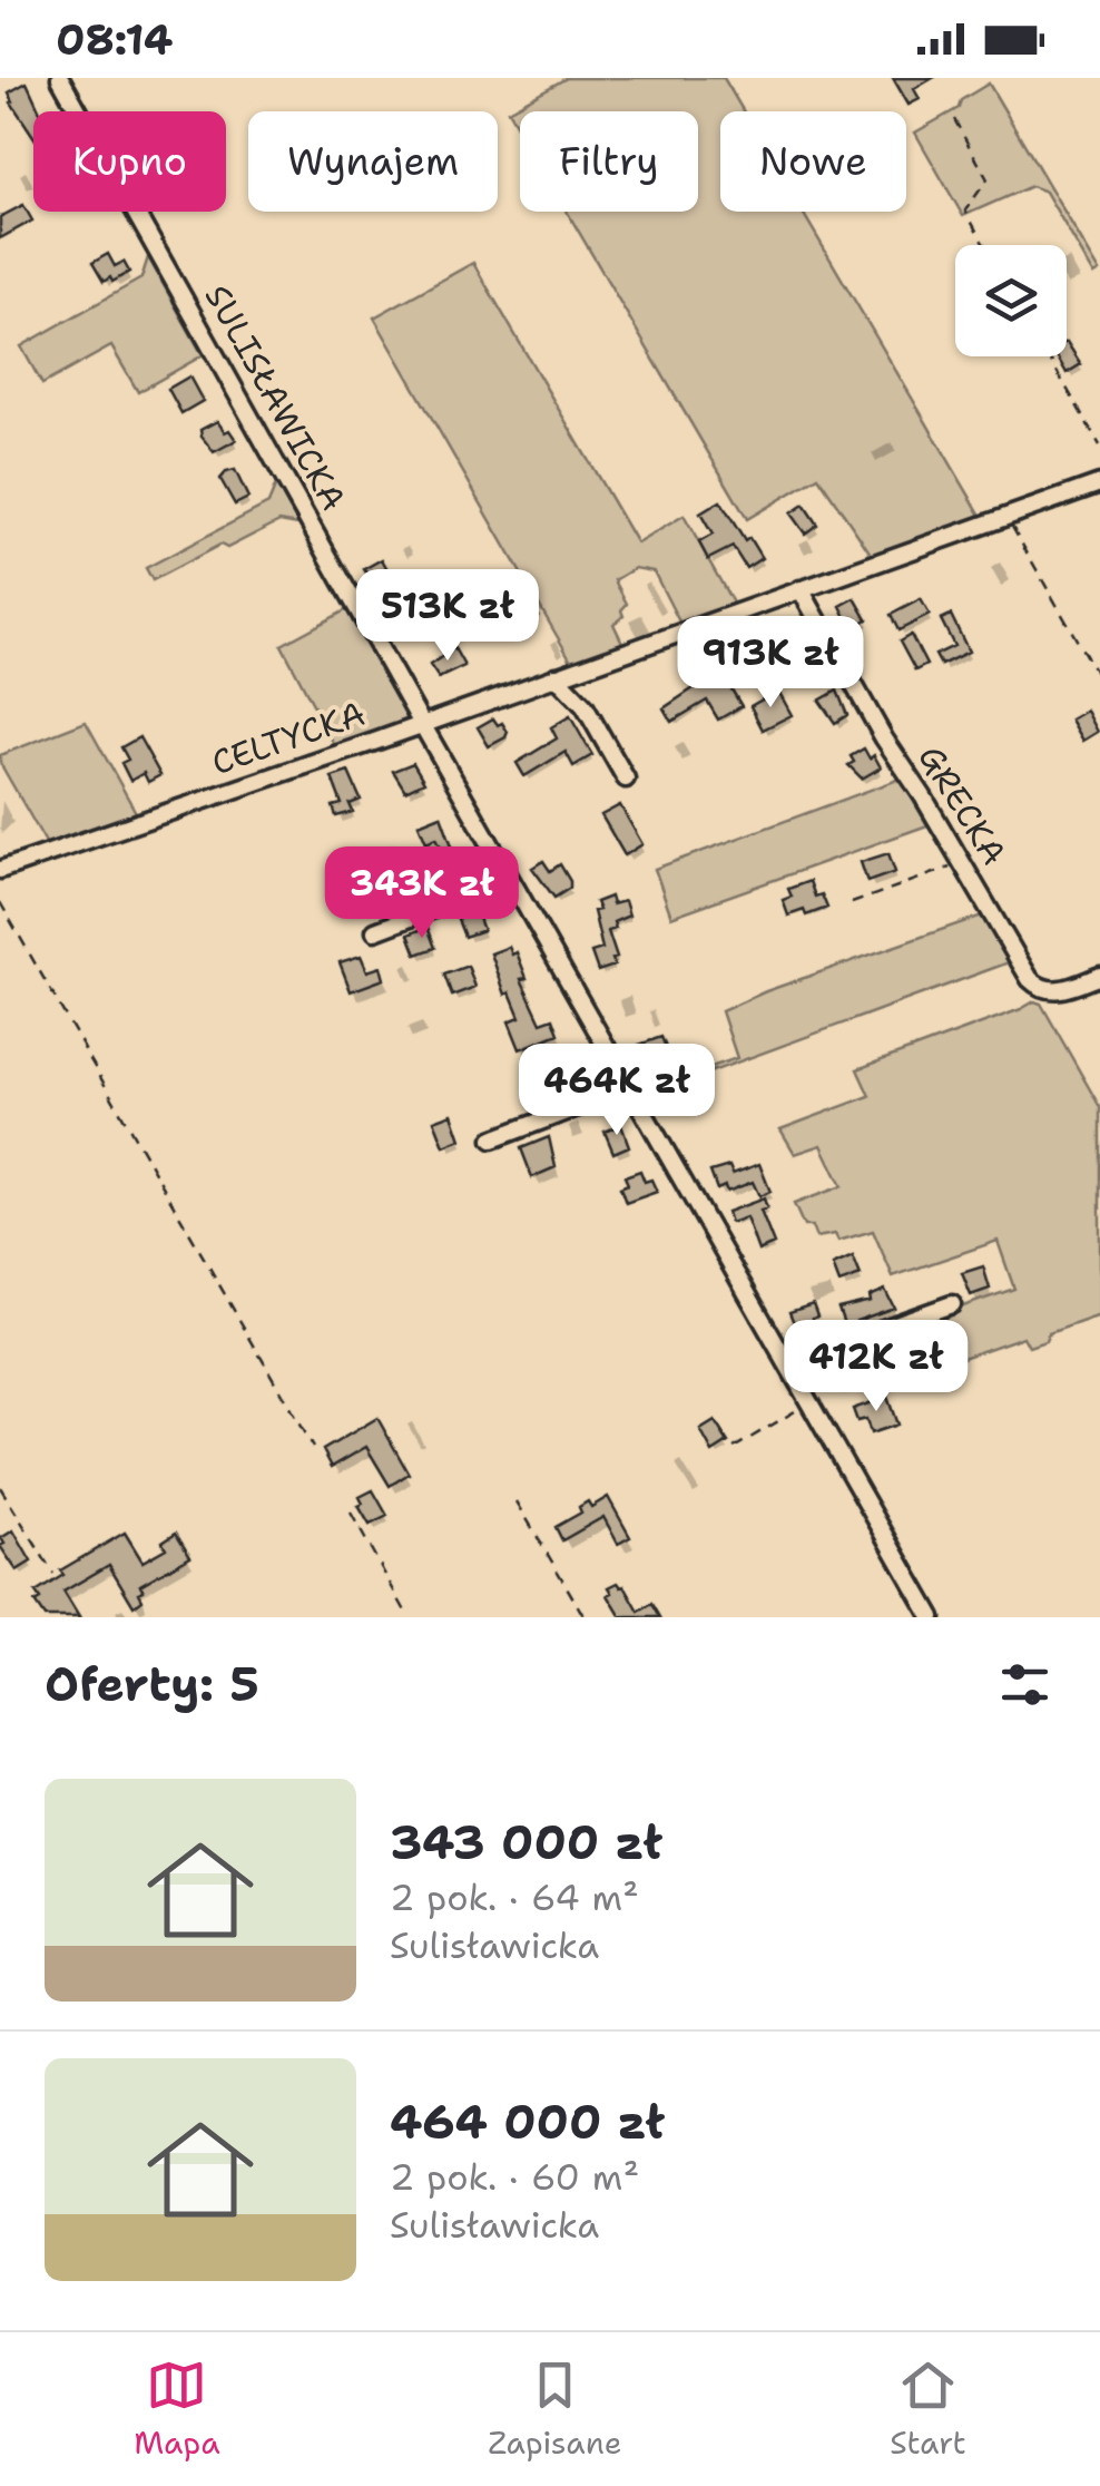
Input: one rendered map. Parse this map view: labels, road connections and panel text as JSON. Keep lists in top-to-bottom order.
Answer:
{
  "streets": {
    "street": ["SULISŁAWICKA", "CELTYCKA", "GRECKA"]
  },
  "crossings": [
    ["SULISŁAWICKA", "CELTYCKA"],
    ["CELTYCKA", "GRECKA"]
  ],
  "page": {
    "status": "08:14",
    "chip": [
      "Kupno",
      "Wynajem",
      "Filtry",
      "Nowe"
    ],
    "price": [
      "513K zł",
      "913K zł",
      "343K zł",
      "464K zł",
      "412K zł"
    ],
    "heading": "Oferty: 5",
    "list": [
      {
        "name": "343 000 zł",
        "note": "2 pok. · 64 m² · Sulisławicka"
      },
      {
        "name": "464 000 zł",
        "note": "2 pok. · 60 m² · Sulisławicka"
      }
    ],
    "tabs": ["Mapa", "Zapisane", "Start"]
  }
}
